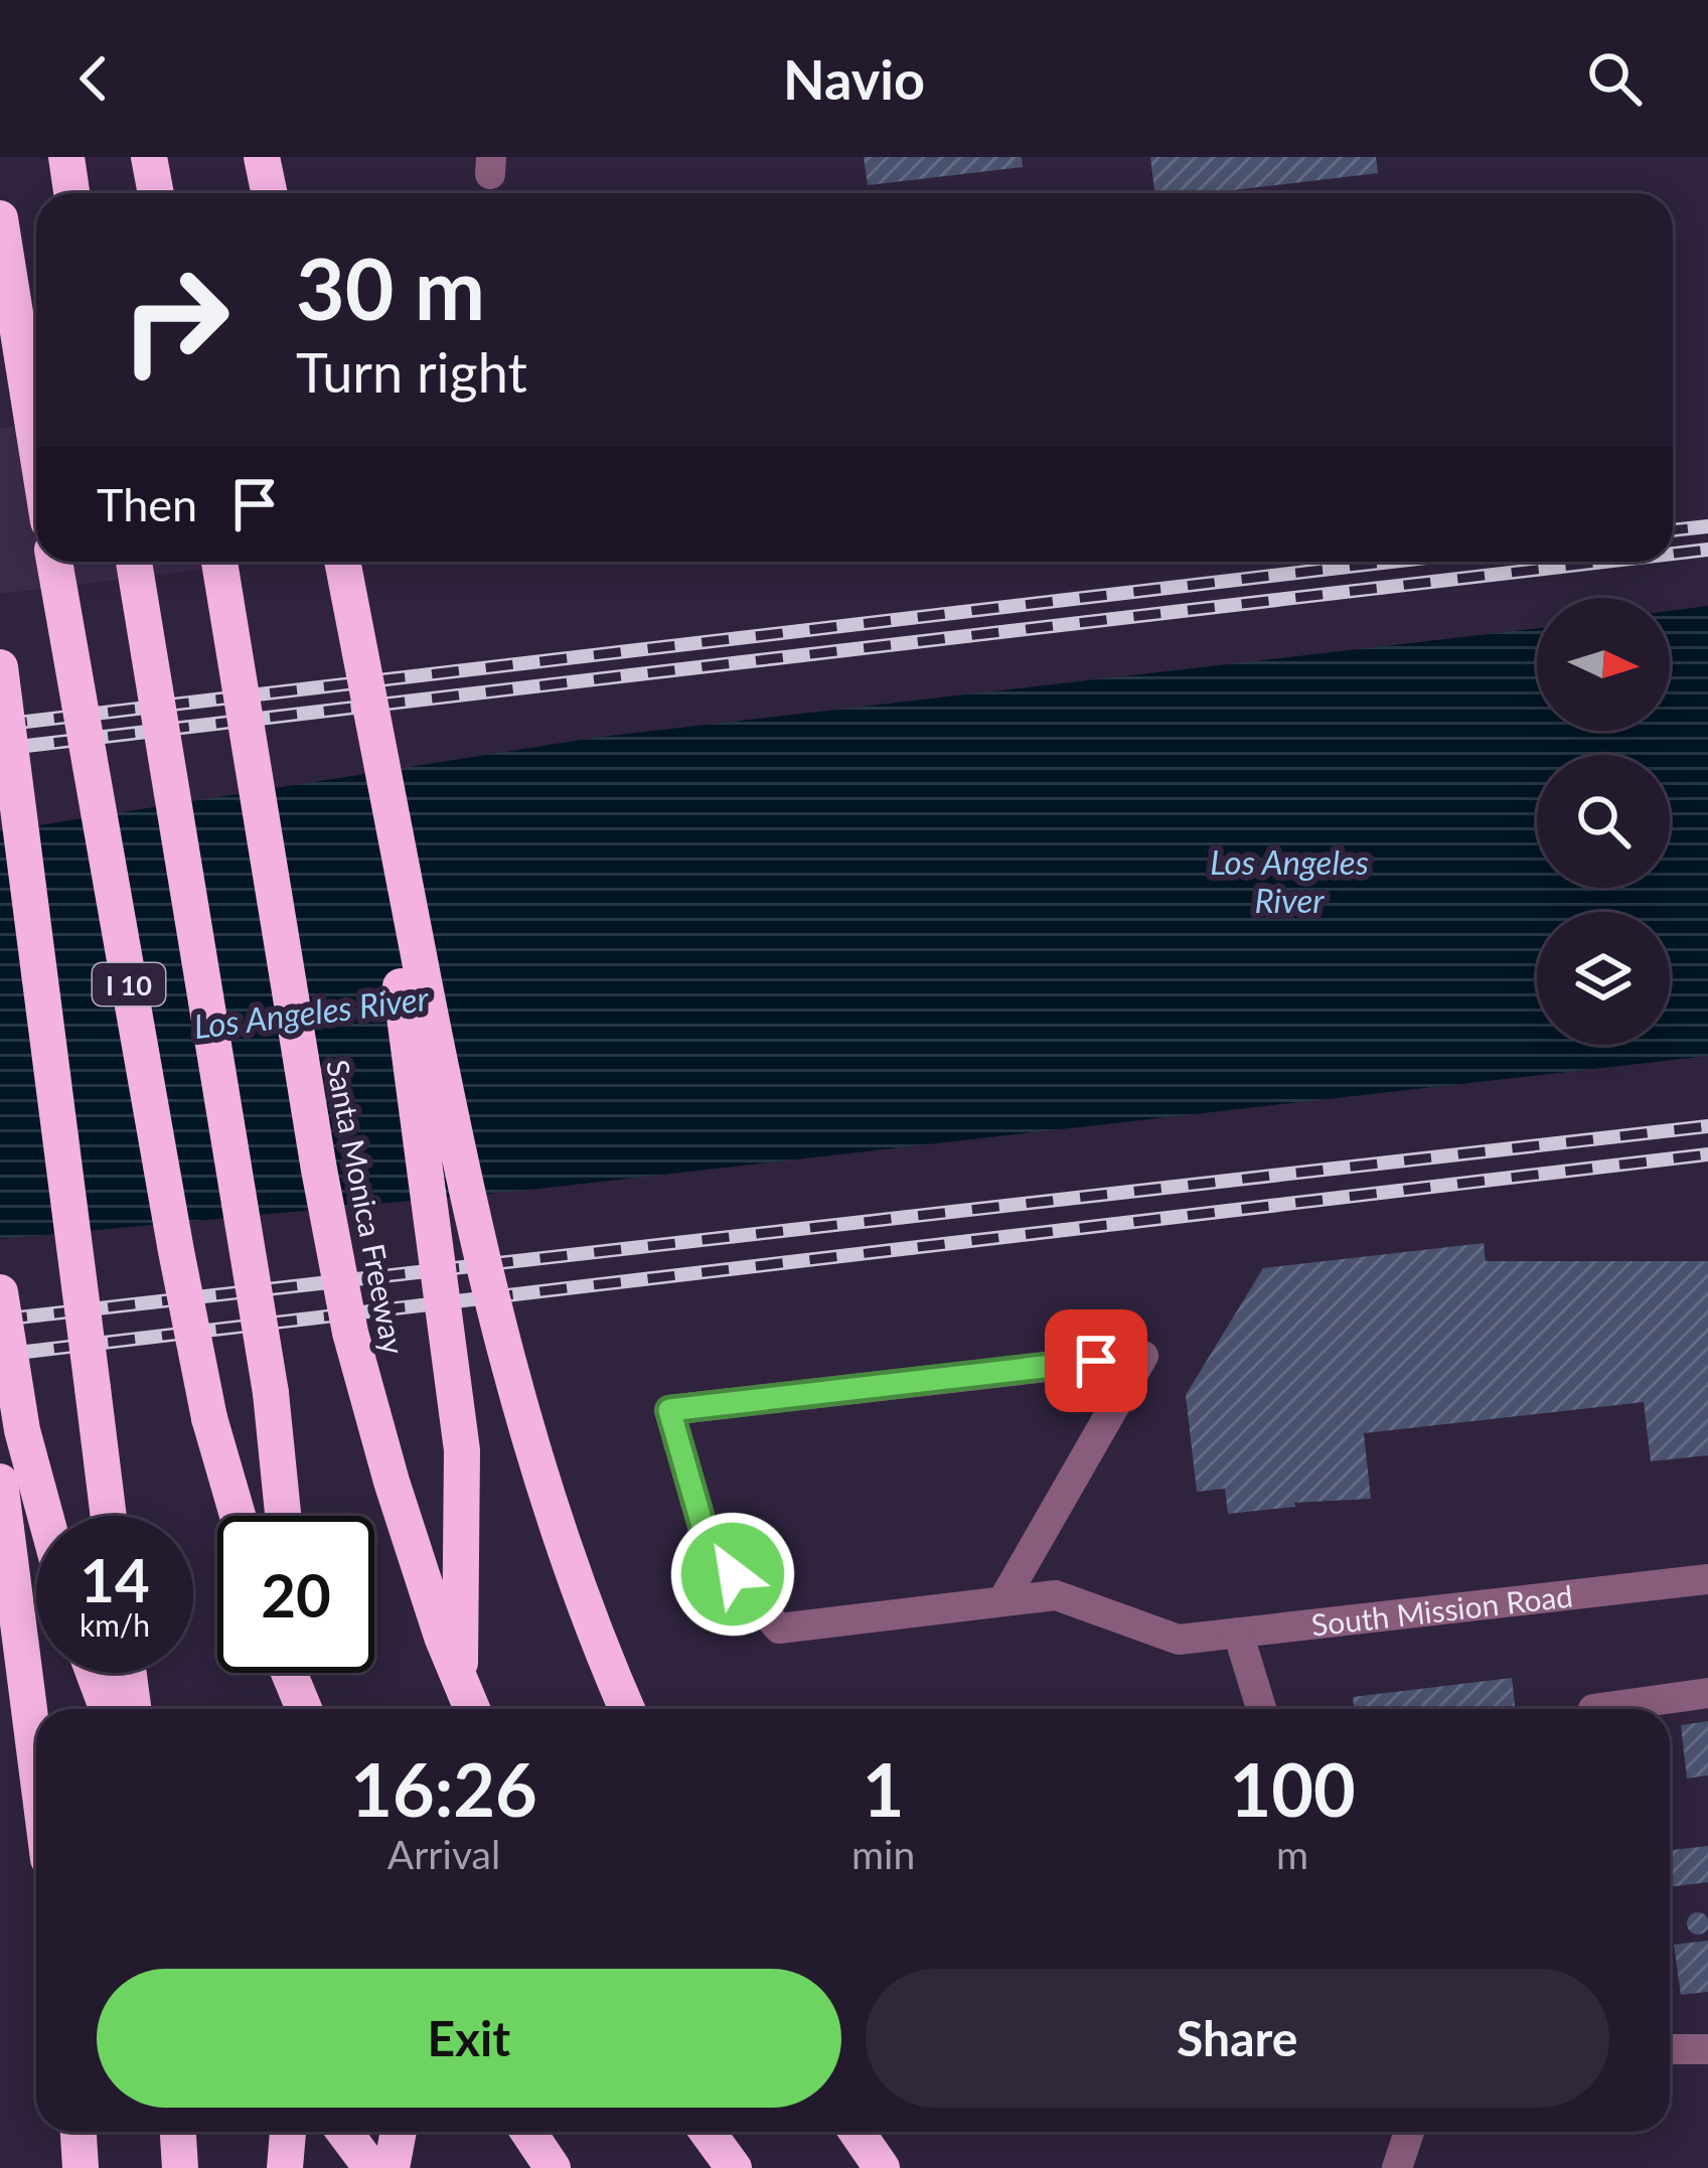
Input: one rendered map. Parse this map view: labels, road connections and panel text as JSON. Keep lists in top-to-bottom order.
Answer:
{
  "streets": {
    "highway": ["I 10", "Santa Monica Freeway"],
    "street": ["South Mission Road"]
  },
  "water": ["Los Angeles River"],
  "north": "right",
  "page": {
    "header": "Navio",
    "turn": ["30 m", "Turn right"],
    "then": "Then",
    "speed": "14 km/h",
    "limit": "20",
    "eta": [
      "16:26",
      "Arrival",
      "1",
      "min",
      "100",
      "m"
    ],
    "buttons": ["Exit", "Share"]
  }
}
